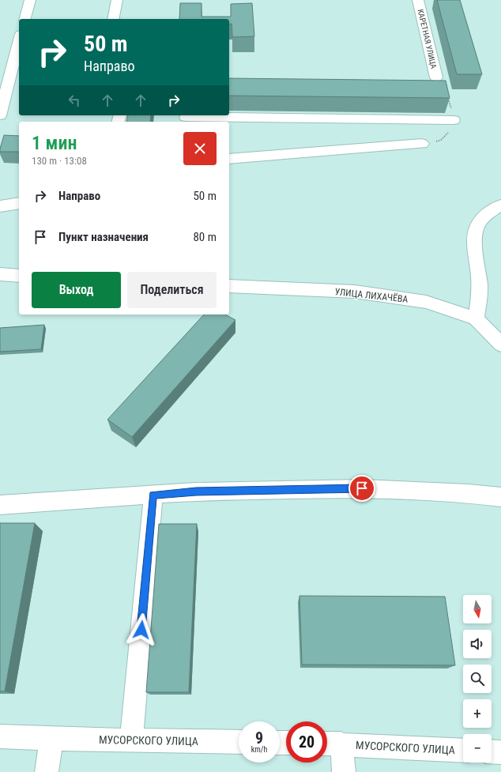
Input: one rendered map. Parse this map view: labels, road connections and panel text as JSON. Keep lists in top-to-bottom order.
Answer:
{
  "streets": {
    "street": ["КАРЕТНАЯ УЛИЦА", "УЛИЦА ЛИХАЧЁВА", "МУСОРСКОГО УЛИЦА"]
  },
  "north": "bottom",
  "page": {
    "turn": ["50 m", "Направо"],
    "heading": ["1 мин", "130 m · 13:08"],
    "list": [
      {
        "name": "Направо",
        "value": "50 m"
      },
      {
        "name": "Пункт назначения",
        "value": "80 m"
      }
    ],
    "buttons": ["Выход", "Поделиться"],
    "map_buttons": ["+", "−"],
    "speed": "9 km/h",
    "limit": "20"
  }
}
